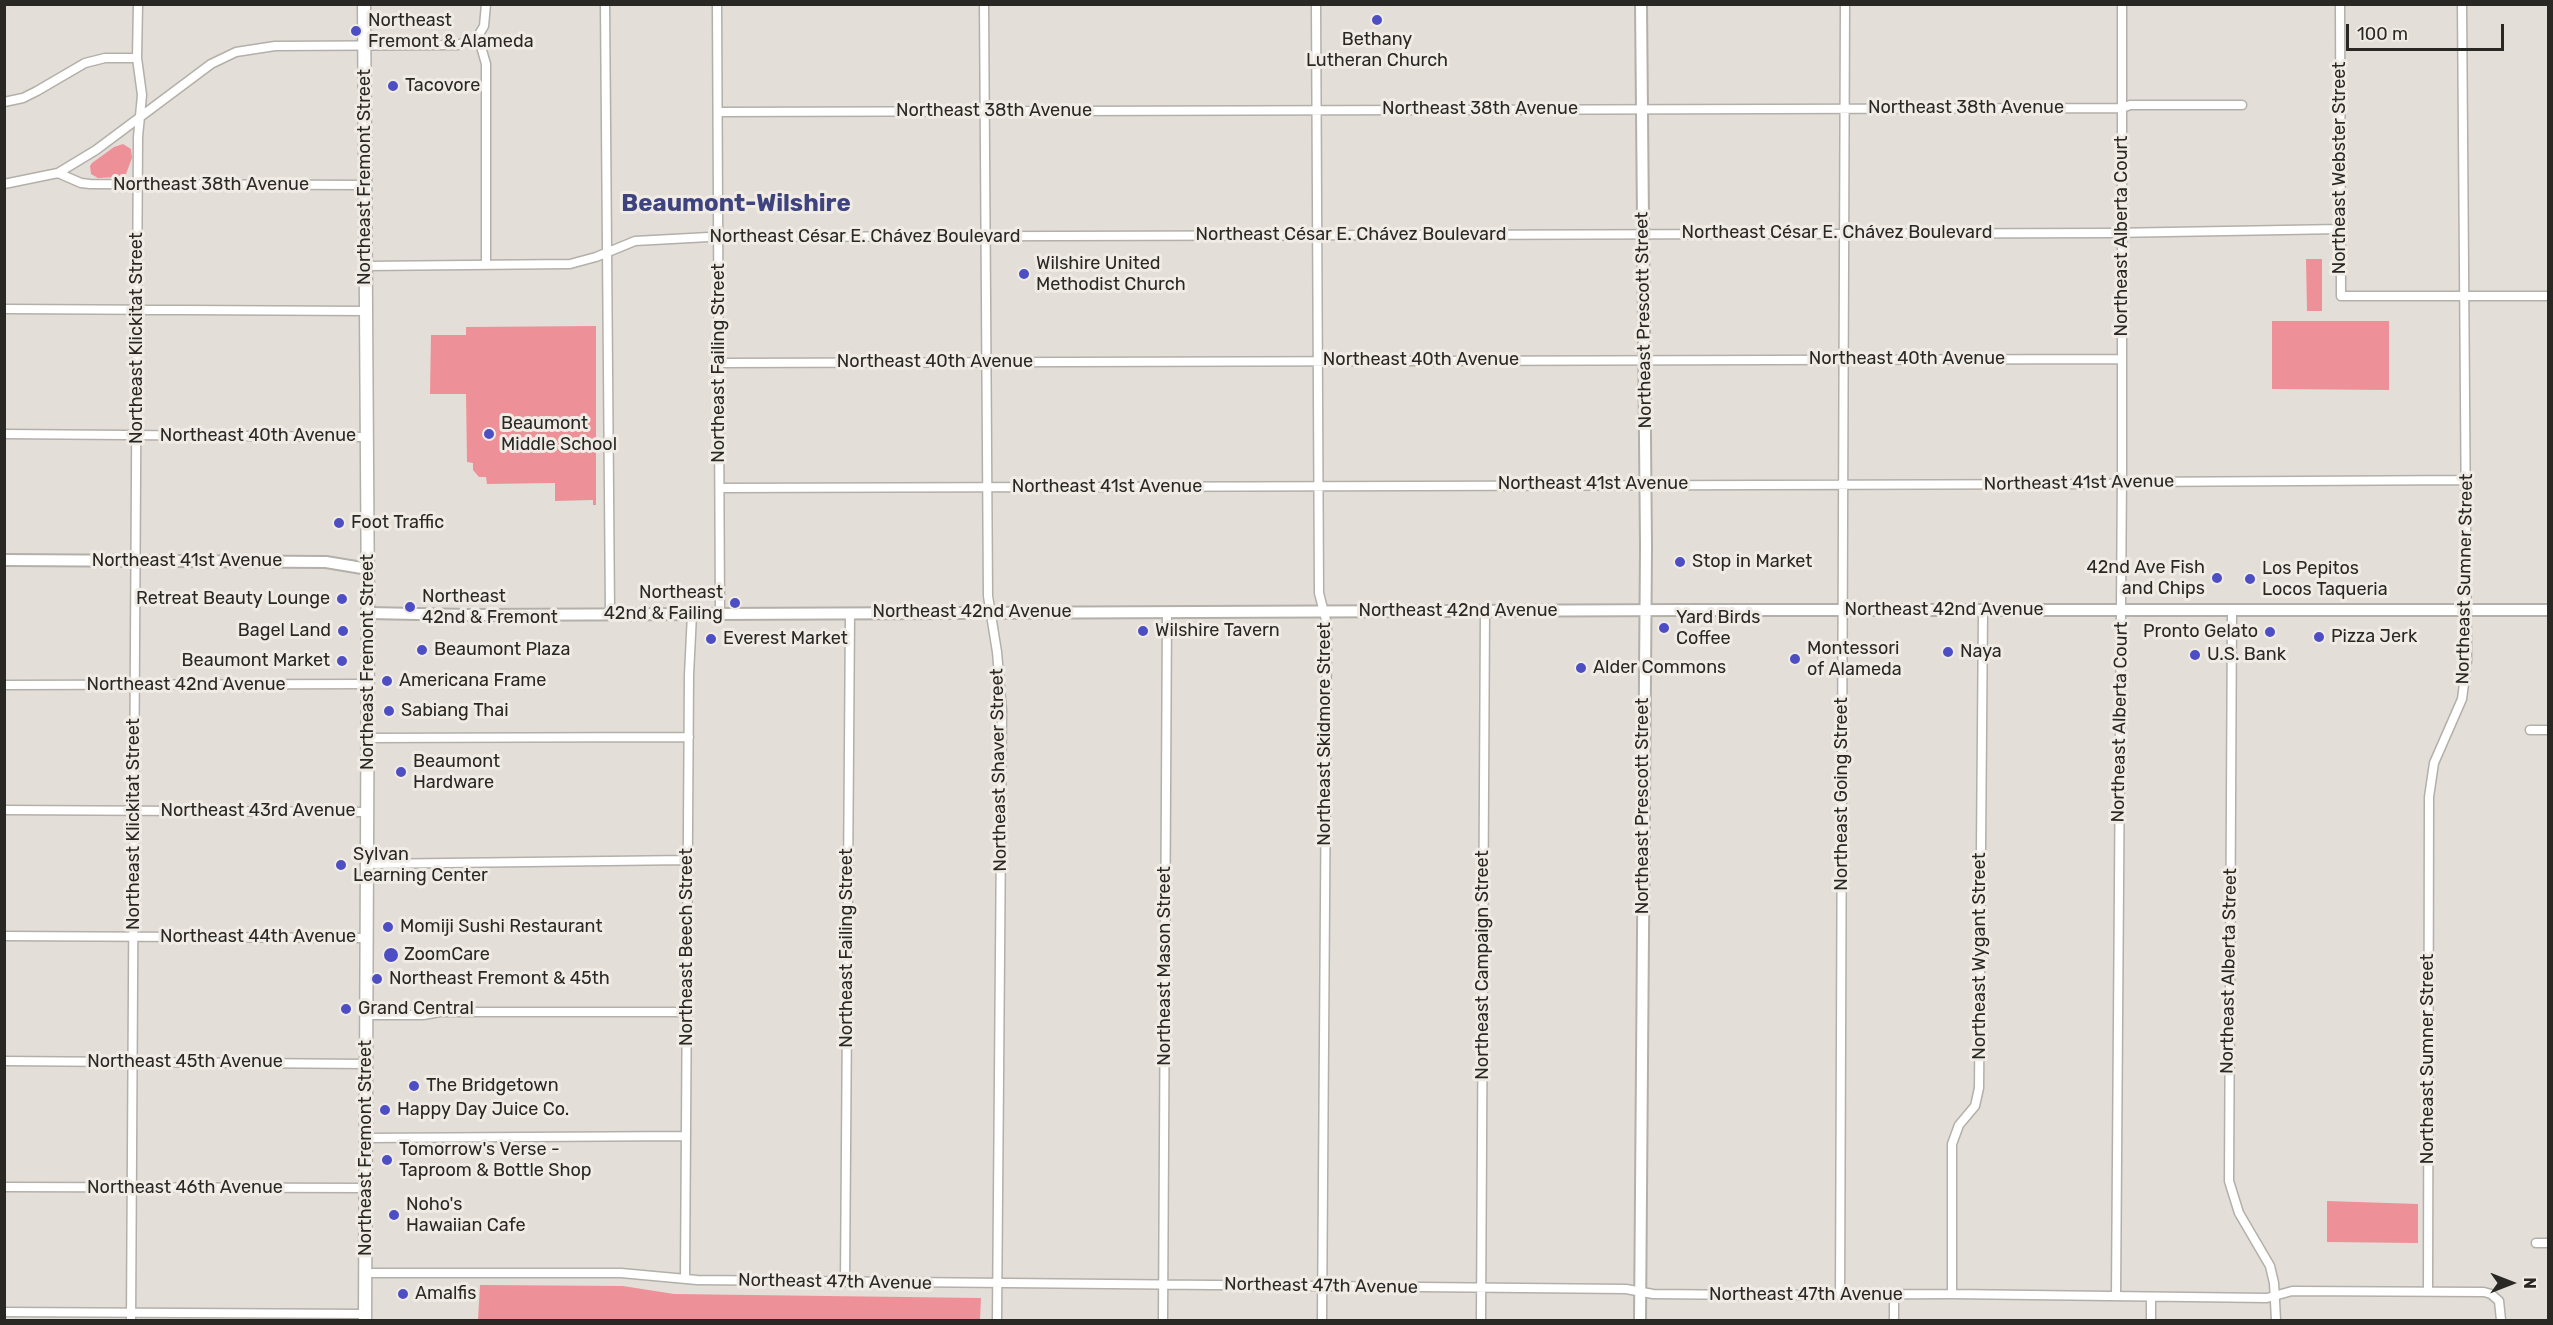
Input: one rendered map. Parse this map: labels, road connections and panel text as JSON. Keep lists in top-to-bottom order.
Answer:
{
  "streets": {
    "main road": ["Northeast Fremont Street"],
    "street": [
      "Northeast 38th Avenue",
      "Northeast Webster Street",
      "Northeast César E. Chávez Boulevard",
      "Northeast Alberta Court",
      "Northeast Prescott Street",
      "Northeast Klickitat Street",
      "Northeast 40th Avenue",
      "Northeast Failing Street",
      "Northeast 41st Avenue",
      "Northeast Sumner Street",
      "Northeast 42nd Avenue",
      "Northeast Skidmore Street",
      "Northeast Shaver Street",
      "Northeast Going Street",
      "Northeast 43rd Avenue",
      "Northeast 44th Avenue",
      "Northeast Beech Street",
      "Northeast Wygant Street",
      "Northeast Campaign Street",
      "Northeast Mason Street",
      "Northeast Alberta Street",
      "Northeast 45th Avenue",
      "Northeast 46th Avenue",
      "Northeast 47th Avenue"
    ]
  },
  "crossings": [
    ["Northeast 38th Avenue", "Northeast Fremont Street"],
    ["Northeast 38th Avenue", "Northeast Alberta Court"],
    ["Northeast 38th Avenue", "Northeast Prescott Street"],
    ["Northeast 38th Avenue", "Northeast Klickitat Street"],
    ["Northeast 38th Avenue", "Northeast Failing Street"],
    ["Northeast 38th Avenue", "Northeast Skidmore Street"],
    ["Northeast 38th Avenue", "Northeast Shaver Street"],
    ["Northeast 38th Avenue", "Northeast Going Street"],
    ["Northeast Webster Street", "Northeast César E. Chávez Boulevard"],
    ["Northeast Webster Street", "Northeast Sumner Street"],
    ["Northeast Fremont Street", "Northeast César E. Chávez Boulevard"],
    ["Northeast Fremont Street", "Northeast 40th Avenue"],
    ["Northeast Fremont Street", "Northeast 41st Avenue"],
    ["Northeast Fremont Street", "Northeast 42nd Avenue"],
    ["Northeast Fremont Street", "Northeast 43rd Avenue"],
    ["Northeast Fremont Street", "Northeast 44th Avenue"],
    ["Northeast Fremont Street", "Northeast 45th Avenue"],
    ["Northeast Fremont Street", "Northeast 46th Avenue"],
    ["Northeast Fremont Street", "Northeast 47th Avenue"],
    ["Northeast César E. Chávez Boulevard", "Northeast Alberta Court"],
    ["Northeast César E. Chávez Boulevard", "Northeast Prescott Street"],
    ["Northeast César E. Chávez Boulevard", "Northeast Failing Street"],
    ["Northeast César E. Chávez Boulevard", "Northeast Skidmore Street"],
    ["Northeast César E. Chávez Boulevard", "Northeast Shaver Street"],
    ["Northeast César E. Chávez Boulevard", "Northeast Going Street"],
    ["Northeast Alberta Court", "Northeast 40th Avenue"],
    ["Northeast Alberta Court", "Northeast 41st Avenue"],
    ["Northeast Alberta Court", "Northeast 42nd Avenue"],
    ["Northeast Alberta Court", "Northeast 47th Avenue"],
    ["Northeast Prescott Street", "Northeast 40th Avenue"],
    ["Northeast Prescott Street", "Northeast 41st Avenue"],
    ["Northeast Prescott Street", "Northeast 42nd Avenue"],
    ["Northeast Prescott Street", "Northeast 47th Avenue"],
    ["Northeast Klickitat Street", "Northeast 40th Avenue"],
    ["Northeast Klickitat Street", "Northeast 41st Avenue"],
    ["Northeast Klickitat Street", "Northeast 42nd Avenue"],
    ["Northeast Klickitat Street", "Northeast 43rd Avenue"],
    ["Northeast Klickitat Street", "Northeast 44th Avenue"],
    ["Northeast Klickitat Street", "Northeast 45th Avenue"],
    ["Northeast Klickitat Street", "Northeast 46th Avenue"],
    ["Northeast 40th Avenue", "Northeast Failing Street"],
    ["Northeast 40th Avenue", "Northeast Skidmore Street"],
    ["Northeast 40th Avenue", "Northeast Shaver Street"],
    ["Northeast 40th Avenue", "Northeast Going Street"],
    ["Northeast Failing Street", "Northeast 41st Avenue"],
    ["Northeast Failing Street", "Northeast 42nd Avenue"],
    ["Northeast Failing Street", "Northeast 47th Avenue"],
    ["Northeast 41st Avenue", "Northeast Sumner Street"],
    ["Northeast 41st Avenue", "Northeast Skidmore Street"],
    ["Northeast 41st Avenue", "Northeast Shaver Street"],
    ["Northeast 41st Avenue", "Northeast Going Street"],
    ["Northeast Sumner Street", "Northeast 42nd Avenue"],
    ["Northeast Sumner Street", "Northeast 47th Avenue"],
    ["Northeast 42nd Avenue", "Northeast Skidmore Street"],
    ["Northeast 42nd Avenue", "Northeast Shaver Street"],
    ["Northeast 42nd Avenue", "Northeast Going Street"],
    ["Northeast 42nd Avenue", "Northeast Beech Street"],
    ["Northeast 42nd Avenue", "Northeast Wygant Street"],
    ["Northeast 42nd Avenue", "Northeast Campaign Street"],
    ["Northeast 42nd Avenue", "Northeast Mason Street"],
    ["Northeast 42nd Avenue", "Northeast Alberta Street"],
    ["Northeast Skidmore Street", "Northeast 47th Avenue"],
    ["Northeast Shaver Street", "Northeast 47th Avenue"],
    ["Northeast Going Street", "Northeast 47th Avenue"],
    ["Northeast Beech Street", "Northeast 47th Avenue"],
    ["Northeast Wygant Street", "Northeast 47th Avenue"],
    ["Northeast Campaign Street", "Northeast 47th Avenue"],
    ["Northeast Mason Street", "Northeast 47th Avenue"],
    ["Northeast Alberta Street", "Northeast 47th Avenue"]
  ],
  "districts": ["Beaumont-Wilshire"],
  "places": [
    "Bethany Lutheran Church",
    "Northeast Fremont & Alameda",
    "Tacovore",
    "Wilshire United Methodist Church",
    "Beaumont Middle School",
    "Foot Traffic",
    "Stop in Market",
    "42nd Ave Fish and Chips",
    "Los Pepitos Locos Taqueria",
    "Retreat Beauty Lounge",
    "Northeast 42nd & Failing",
    "Northeast 42nd & Fremont",
    "Yard Birds Coffee",
    "Bagel Land",
    "Wilshire Tavern",
    "Pronto Gelato",
    "Pizza Jerk",
    "Everest Market",
    "Beaumont Plaza",
    "Naya",
    "U.S. Bank",
    "Montessori of Alameda",
    "Beaumont Market",
    "Alder Commons",
    "Americana Frame",
    "Sabiang Thai",
    "Beaumont Hardware",
    "Sylvan Learning Center",
    "Momiji Sushi Restaurant",
    "ZoomCare",
    "Northeast Fremont & 45th",
    "Grand Central",
    "The Bridgetown",
    "Happy Day Juice Co.",
    "Tomorrow's Verse - Taproom & Bottle Shop",
    "Noho's Hawaiian Cafe",
    "Amalfis"
  ],
  "scale_bar": "100 m",
  "north": "right"
}
